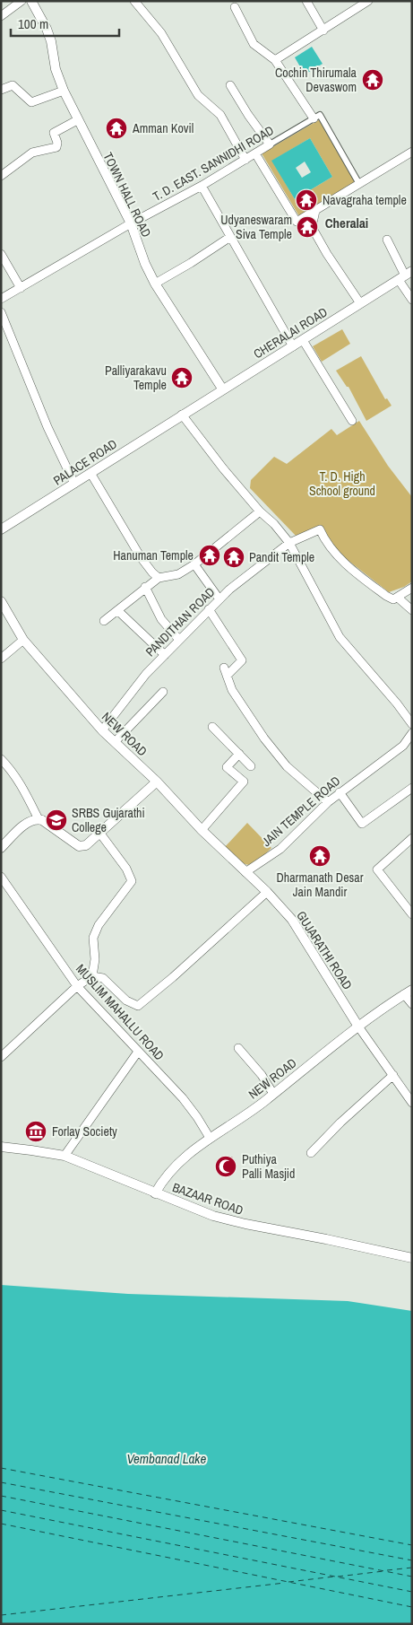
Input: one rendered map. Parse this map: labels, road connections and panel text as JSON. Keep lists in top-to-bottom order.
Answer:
{
  "streets": {
    "street": [
      "T. D. EAST. SANNIDHI ROAD",
      "TOWN HALL ROAD",
      "CHERALAI ROAD",
      "PALACE ROAD",
      "PANDITHAN ROAD",
      "NEW ROAD",
      "JAIN TEMPLE ROAD",
      "GUJARATHI ROAD",
      "MUSLIM MAHALLU ROAD",
      "BAZAAR ROAD"
    ]
  },
  "crossings": [
    ["T. D. EAST. SANNIDHI ROAD", "TOWN HALL ROAD"],
    ["TOWN HALL ROAD", "CHERALAI ROAD"],
    ["CHERALAI ROAD", "PALACE ROAD"],
    ["PANDITHAN ROAD", "NEW ROAD"],
    ["NEW ROAD", "JAIN TEMPLE ROAD"],
    ["NEW ROAD", "GUJARATHI ROAD"],
    ["NEW ROAD", "MUSLIM MAHALLU ROAD"],
    ["NEW ROAD", "BAZAAR ROAD"],
    ["JAIN TEMPLE ROAD", "GUJARATHI ROAD"]
  ],
  "districts": ["Cheralai"],
  "water": ["Vembanad Lake"],
  "parks": ["T. D. High School ground"],
  "places": {
    "temple": [
      "Cochin Thirumala Devaswom",
      "Amman Kovil",
      "Navagraha temple",
      "Udyaneswaram Siva Temple",
      "Palliyarakavu Temple",
      "Hanuman Temple",
      "Pandit Temple",
      "Dharmanath Desar Jain Mandir"
    ],
    "school or university": ["SRBS Gujarathi College"],
    "museum": ["Forlay Society"],
    "mosque": ["Puthiya Palli Masjid"]
  },
  "scale_bar": "100 m"
}
